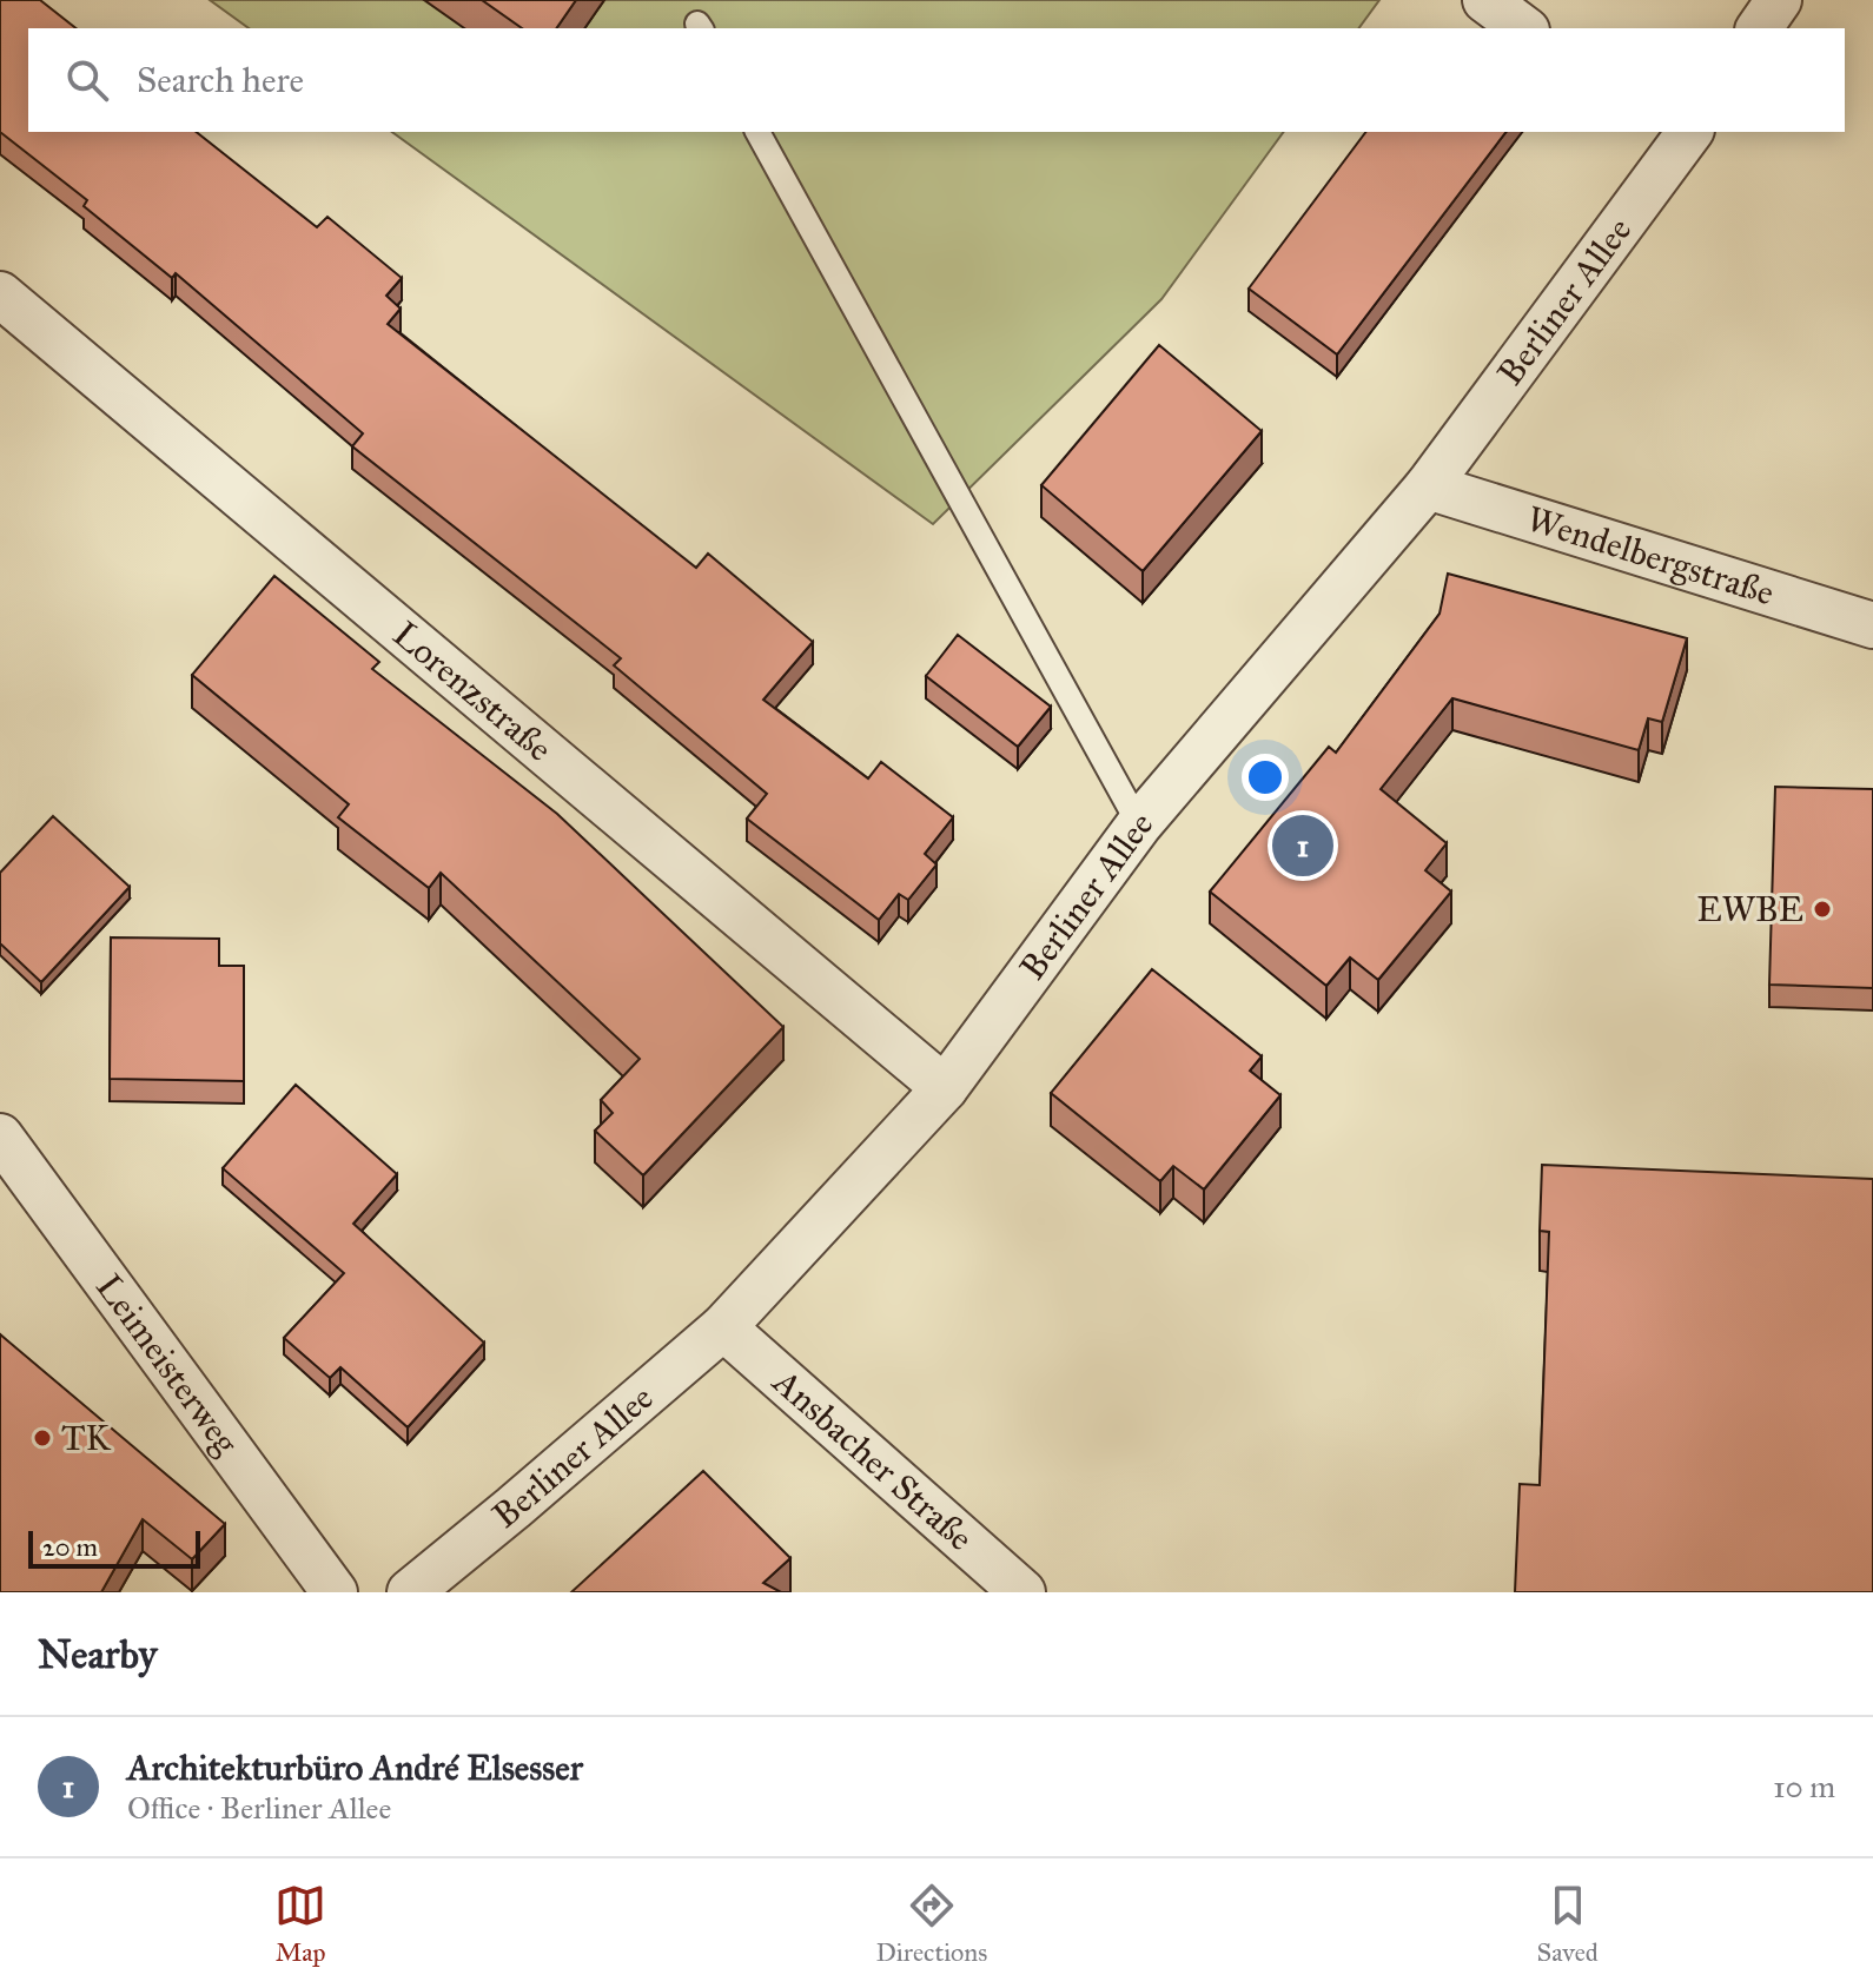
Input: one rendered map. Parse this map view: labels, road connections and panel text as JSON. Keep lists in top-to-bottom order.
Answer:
{
  "streets": {
    "street": [
      "Berliner Allee",
      "Wendelbergstraße",
      "Lorenzstraße",
      "Leimeisterweg",
      "Ansbacher Straße"
    ]
  },
  "crossings": [
    ["Berliner Allee", "Wendelbergstraße"],
    ["Berliner Allee", "Lorenzstraße"],
    ["Berliner Allee", "Ansbacher Straße"]
  ],
  "places": ["EWBE", "TK"],
  "scale_bar": "20 m",
  "page": {
    "search": "Search here",
    "pins": "1",
    "scale": "20 m",
    "heading": "Nearby",
    "list": [
      {
        "mark": "1",
        "name": "Architekturbüro André Elsesser",
        "note": "Office · Berliner Allee",
        "value": "10 m"
      }
    ],
    "nav": ["Map", "Directions", "Saved"]
  }
}
